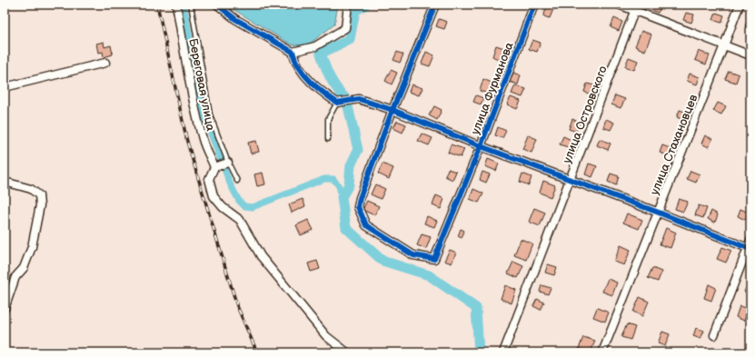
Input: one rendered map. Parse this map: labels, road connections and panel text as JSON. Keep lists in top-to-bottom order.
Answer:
{
  "streets": {
    "street": [
      "Береговая улица",
      "улица Фурманова",
      "улица Островского",
      "улица Стахановцев"
    ]
  }
}
